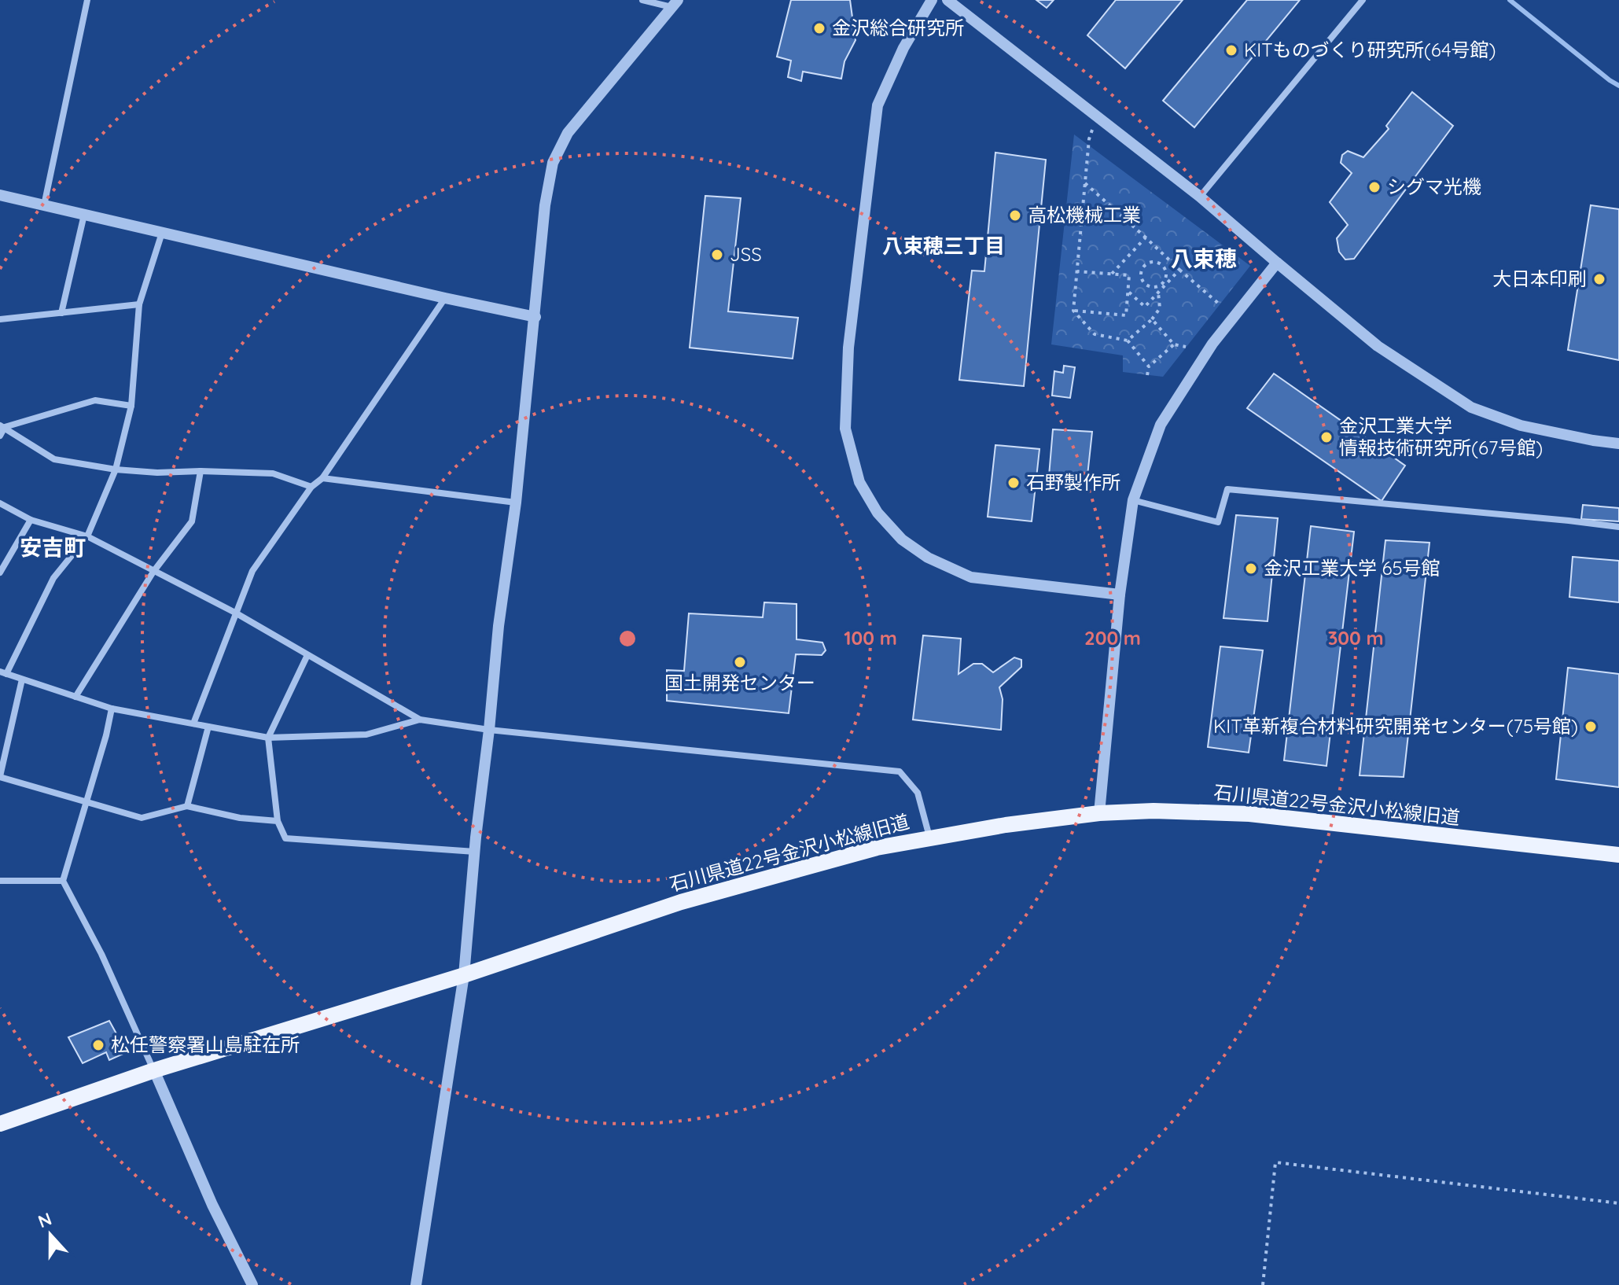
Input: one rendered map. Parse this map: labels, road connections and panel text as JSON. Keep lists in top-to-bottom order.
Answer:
{
  "streets": {
    "main road": ["石川県道22号金沢小松線旧道"]
  },
  "districts": ["八束穂三丁目", "八束穂", "安吉町"],
  "places": [
    "金沢総合研究所",
    "KITものづくり研究所(64号館)",
    "シグマ光機",
    "高松機械工業",
    "JSS",
    "大日本印刷",
    "金沢工業大学 情報技術研究所(67号館)",
    "石野製作所",
    "金沢工業大学 65号館",
    "国土開発センター",
    "KIT革新複合材料研究開発センター(75号館)",
    "松任警察署山島駐在所"
  ],
  "north": "top",
  "rings": ["100 m", "200 m", "300 m"]
}
